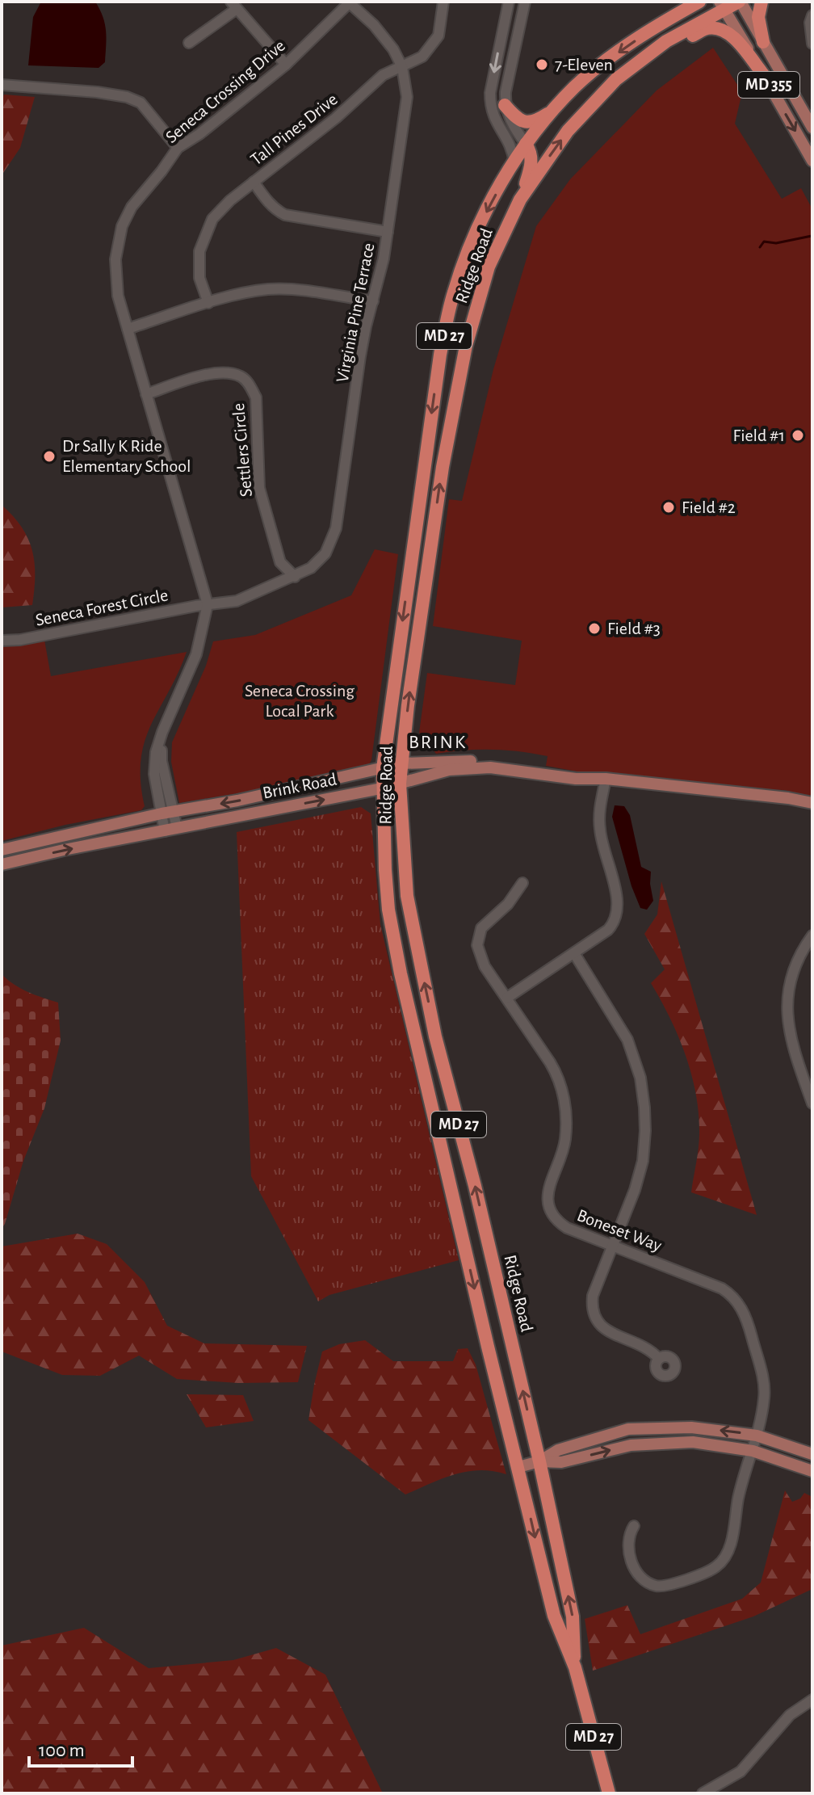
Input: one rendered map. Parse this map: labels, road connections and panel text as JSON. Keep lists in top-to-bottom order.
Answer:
{
  "streets": {
    "highway": ["Ridge Road", "MD 27"],
    "main road": ["MD 355", "Brink Road"],
    "street": [
      "Seneca Crossing Drive",
      "Tall Pines Drive",
      "Virginia Pine Terrace",
      "Settlers Circle",
      "Seneca Forest Circle",
      "Boneset Way"
    ]
  },
  "crossings": [
    ["MD 355", "Ridge Road"],
    ["Seneca Crossing Drive", "Virginia Pine Terrace"],
    ["Seneca Crossing Drive", "Settlers Circle"],
    ["Seneca Crossing Drive", "Seneca Forest Circle"],
    ["Seneca Crossing Drive", "Brink Road"],
    ["Tall Pines Drive", "Virginia Pine Terrace"],
    ["Ridge Road", "Brink Road"],
    ["Virginia Pine Terrace", "Settlers Circle"],
    ["Virginia Pine Terrace", "Seneca Forest Circle"]
  ],
  "districts": ["BRINK"],
  "parks": ["Seneca Crossing Local Park"],
  "places": [
    "7-Eleven",
    "Field #1",
    "Dr Sally K Ride Elementary School",
    "Field #2",
    "Field #3"
  ],
  "scale_bar": "100 m"
}
